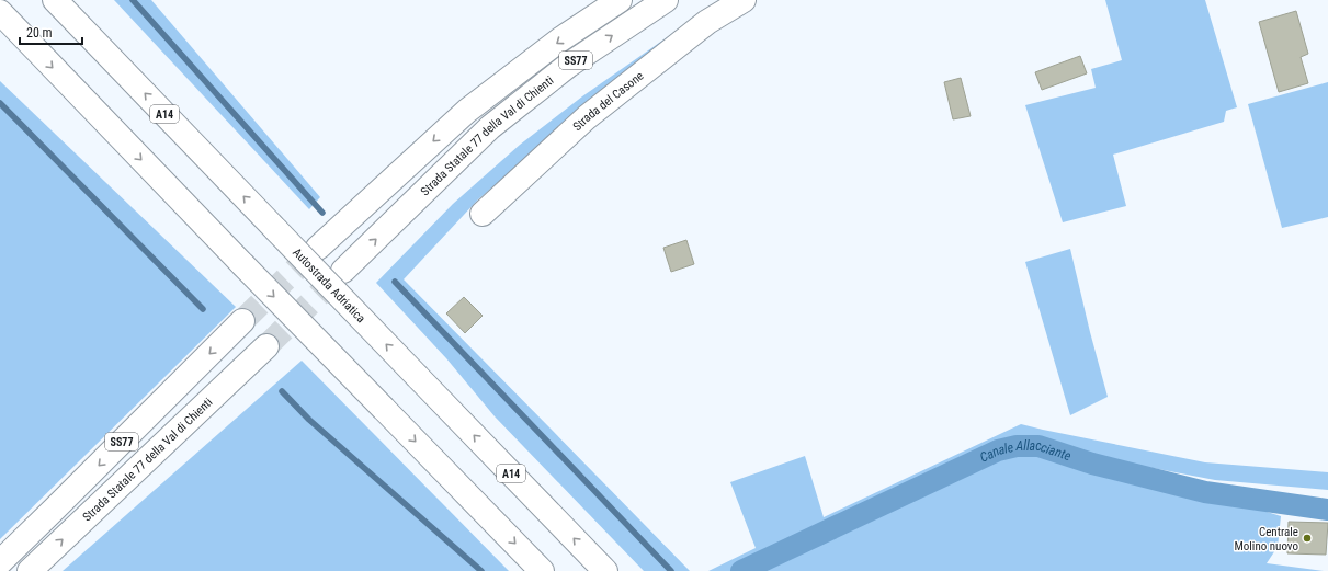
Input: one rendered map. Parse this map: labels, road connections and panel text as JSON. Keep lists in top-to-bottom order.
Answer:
{
  "streets": {
    "main road": [
      "SS77",
      "Strada del Casone",
      "A14",
      "Strada Statale 77 della Val di Chienti",
      "Autostrada Adriatica"
    ]
  },
  "water": ["Canale Allacciante"],
  "places": ["Centrale Molino nuovo"],
  "scale_bar": "20 m"
}
